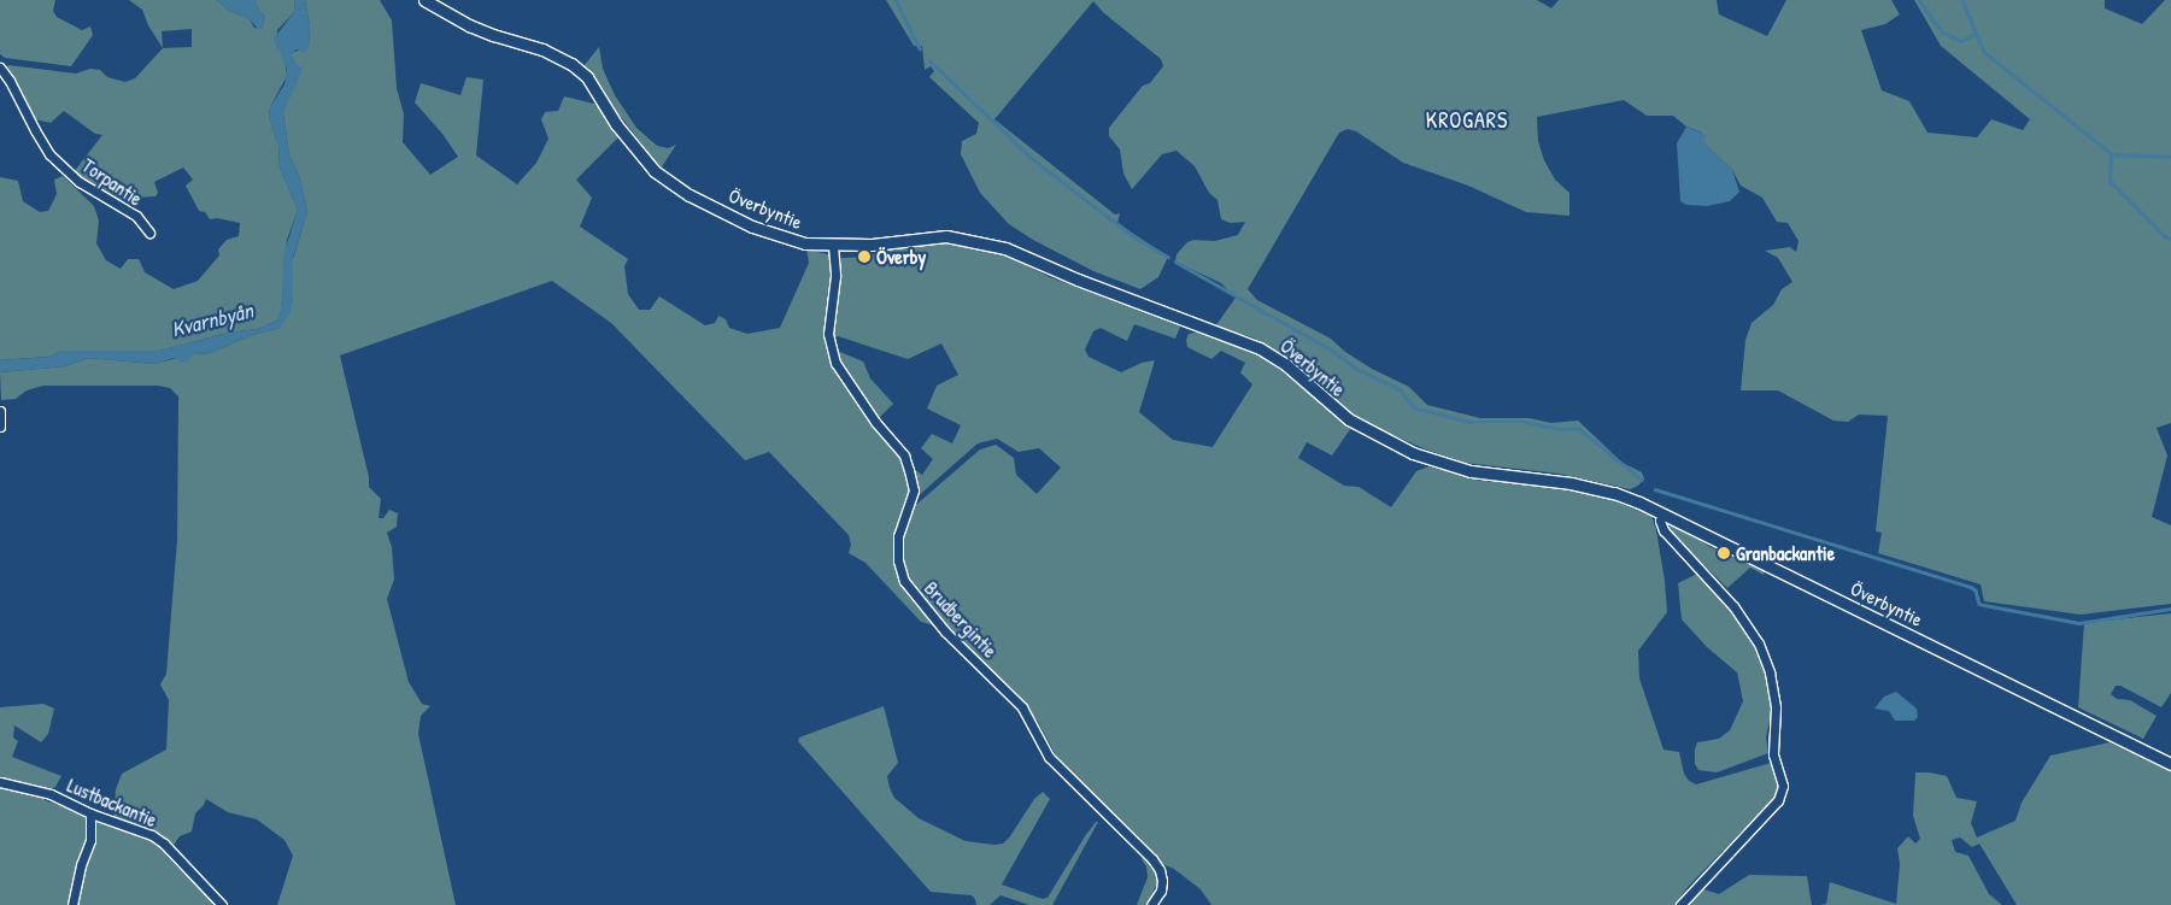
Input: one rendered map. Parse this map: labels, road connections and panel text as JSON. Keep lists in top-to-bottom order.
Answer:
{
  "streets": {
    "street": [
      "Torpantie",
      "Överbyntie",
      "Brudbergintie",
      "Lustbackantie"
    ]
  },
  "crossings": [
    ["Överbyntie", "Brudbergintie"]
  ],
  "districts": ["KROGARS"],
  "water": ["Kvarnbyån"],
  "places": ["Överby", "Granbackantie"]
}
